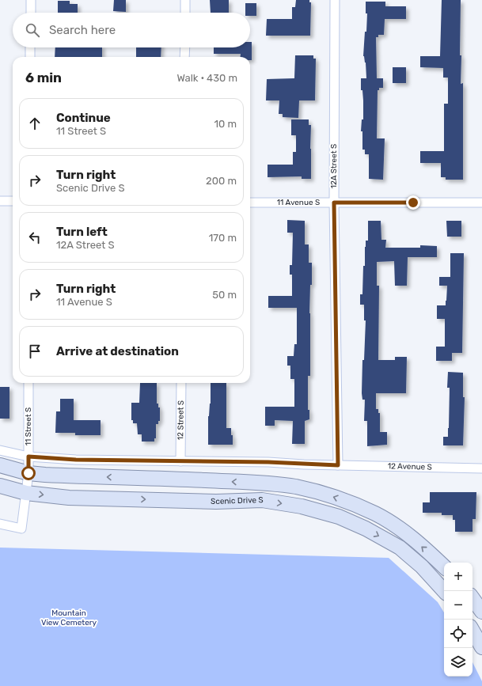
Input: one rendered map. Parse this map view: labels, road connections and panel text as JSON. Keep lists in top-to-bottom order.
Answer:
{
  "streets": {
    "main road": ["Scenic Drive S"],
    "street": [
      "12A Street S",
      "11 Avenue S",
      "12 Street S",
      "11 Street S",
      "12 Avenue S"
    ]
  },
  "crossings": [
    ["12A Street S", "11 Avenue S"],
    ["12A Street S", "12 Avenue S"],
    ["11 Street S", "Scenic Drive S"]
  ],
  "parks": ["Mountain View Cemetery"],
  "page": {
    "search": "Search here",
    "heading": ["6 min", "Walk · 430 m"],
    "list": [
      ["Continue", "11 Street S", "10 m"],
      ["Turn right", "Scenic Drive S", "200 m"],
      ["Turn left", "12A Street S", "170 m"],
      ["Turn right", "11 Avenue S", "50 m"],
      "Arrive at destination"
    ],
    "map_buttons": ["+", "−"]
  }
}
